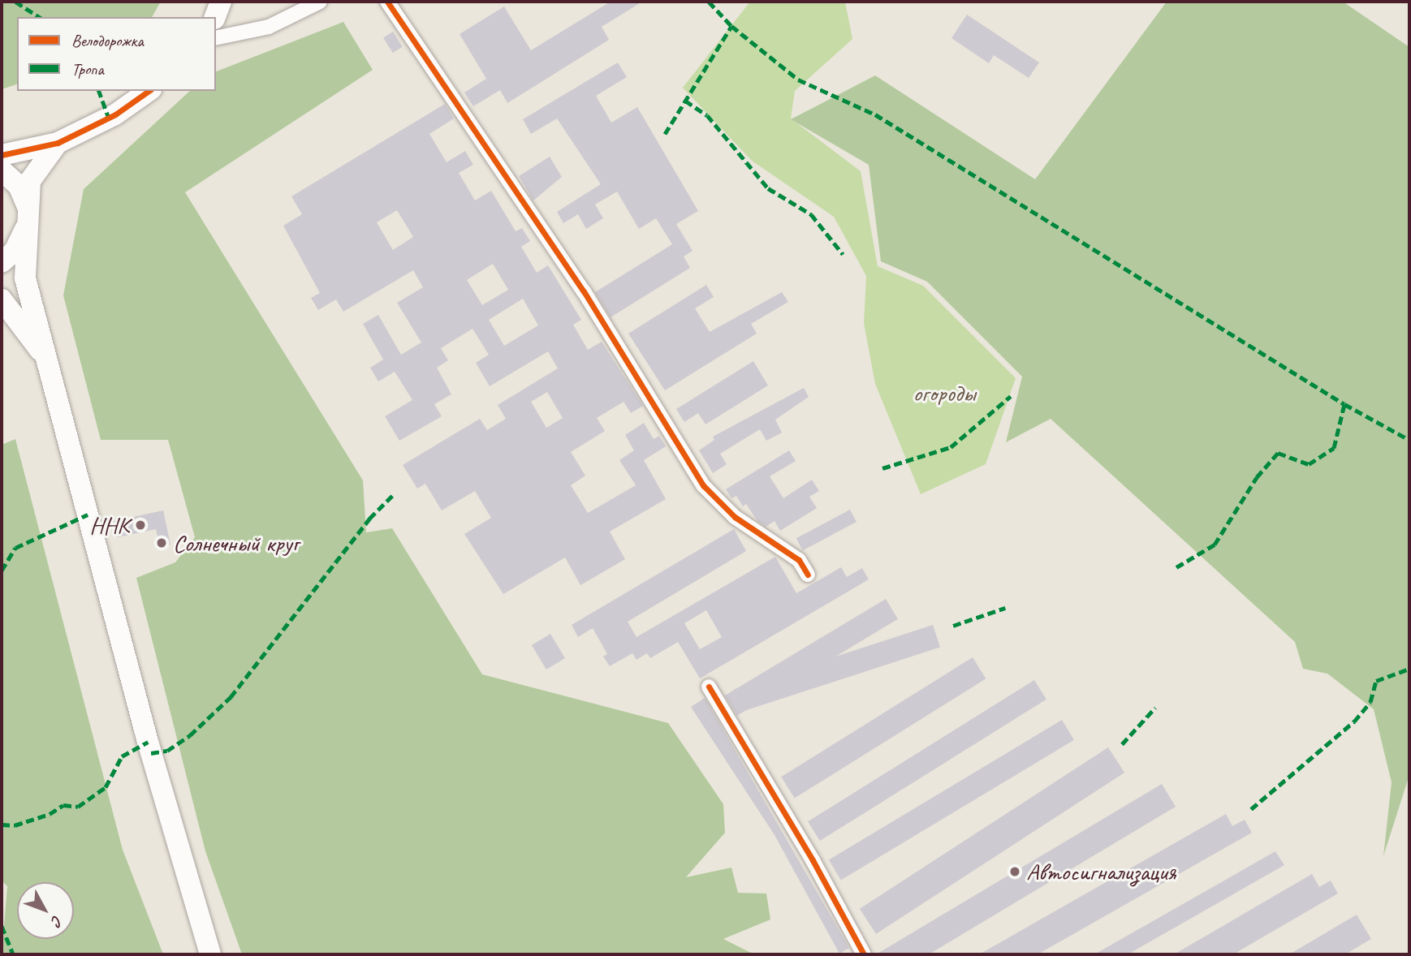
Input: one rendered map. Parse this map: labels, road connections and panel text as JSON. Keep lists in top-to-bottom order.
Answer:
{
  "parks": ["огороды"],
  "places": ["ННК", "Солнечный круг", "Автосигнализация"],
  "legend": ["Велодорожка", "Тропа"],
  "north": "bottom right"
}
